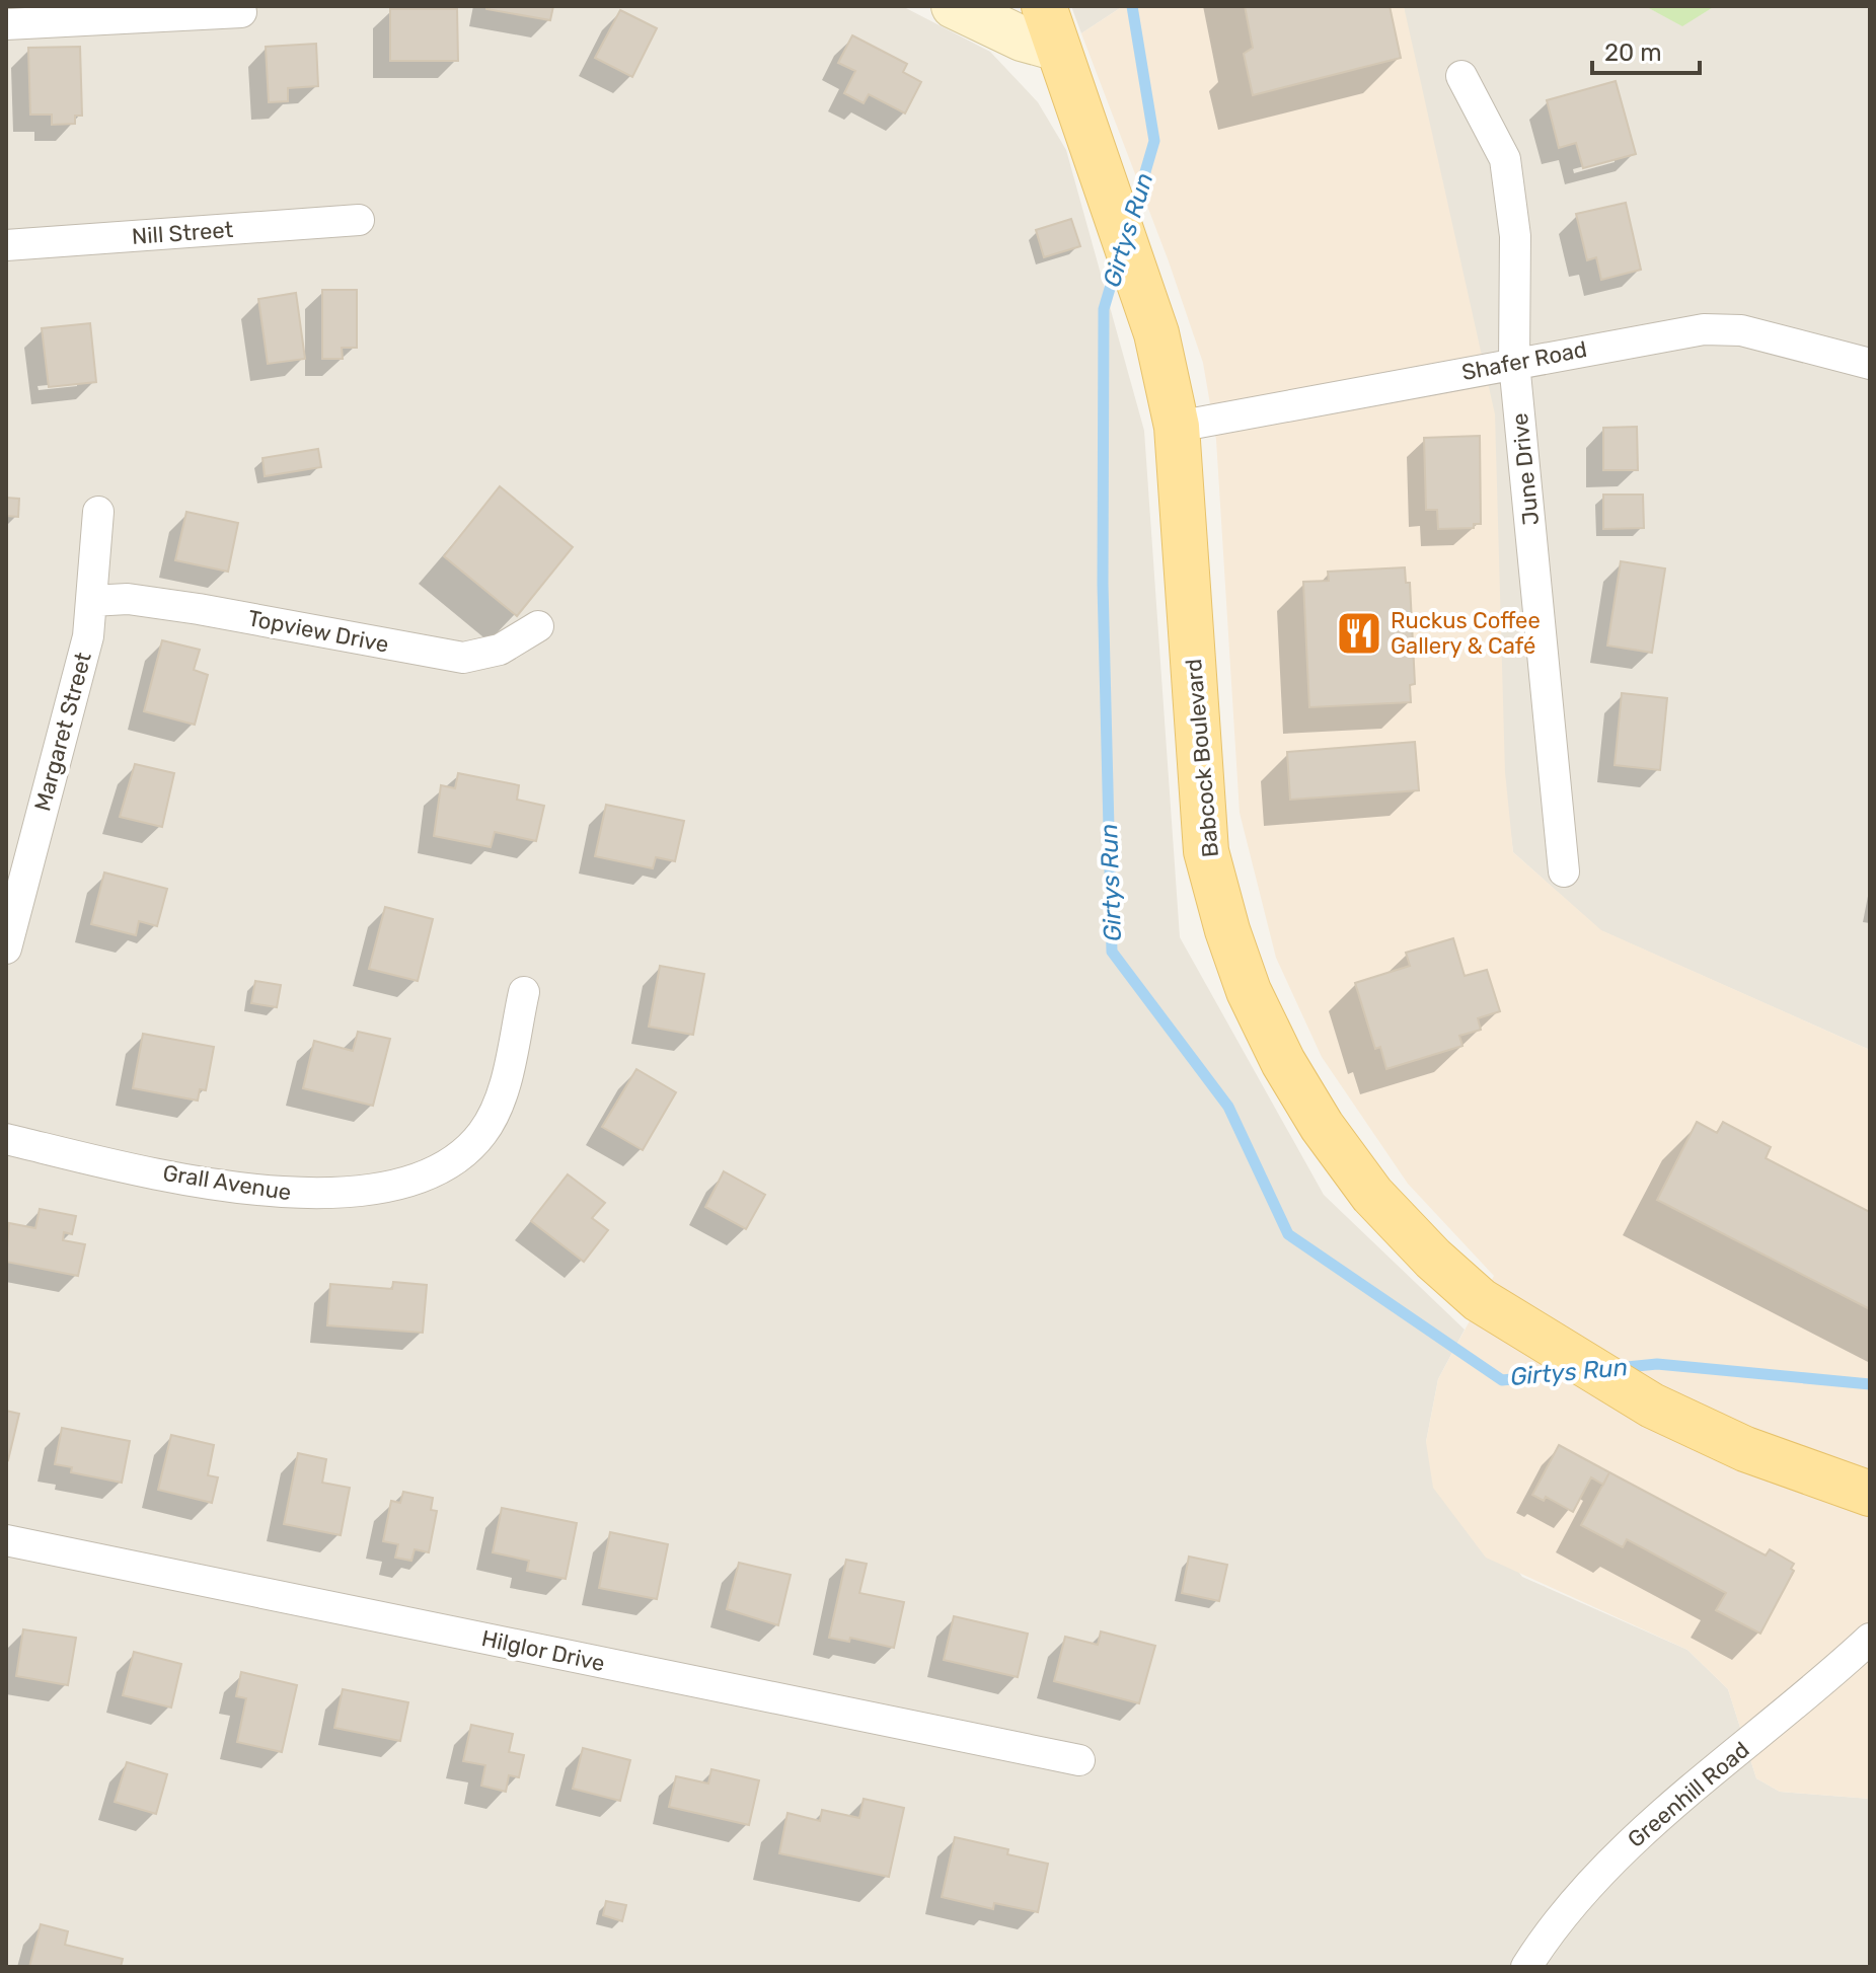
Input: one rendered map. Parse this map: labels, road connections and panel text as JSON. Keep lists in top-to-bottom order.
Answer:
{
  "streets": {
    "main road": ["Babcock Boulevard"],
    "street": [
      "Nill Street",
      "Shafer Road",
      "June Drive",
      "Topview Drive",
      "Margaret Street",
      "Grall Avenue",
      "Hilglor Drive",
      "Greenhill Road"
    ]
  },
  "crossings": [
    ["Shafer Road", "June Drive"],
    ["Shafer Road", "Babcock Boulevard"],
    ["Topview Drive", "Margaret Street"]
  ],
  "water": ["Girtys Run"],
  "places": {
    "restaurant": ["Ruckus Coffee Gallery & Café"]
  },
  "scale_bar": "20 m"
}
